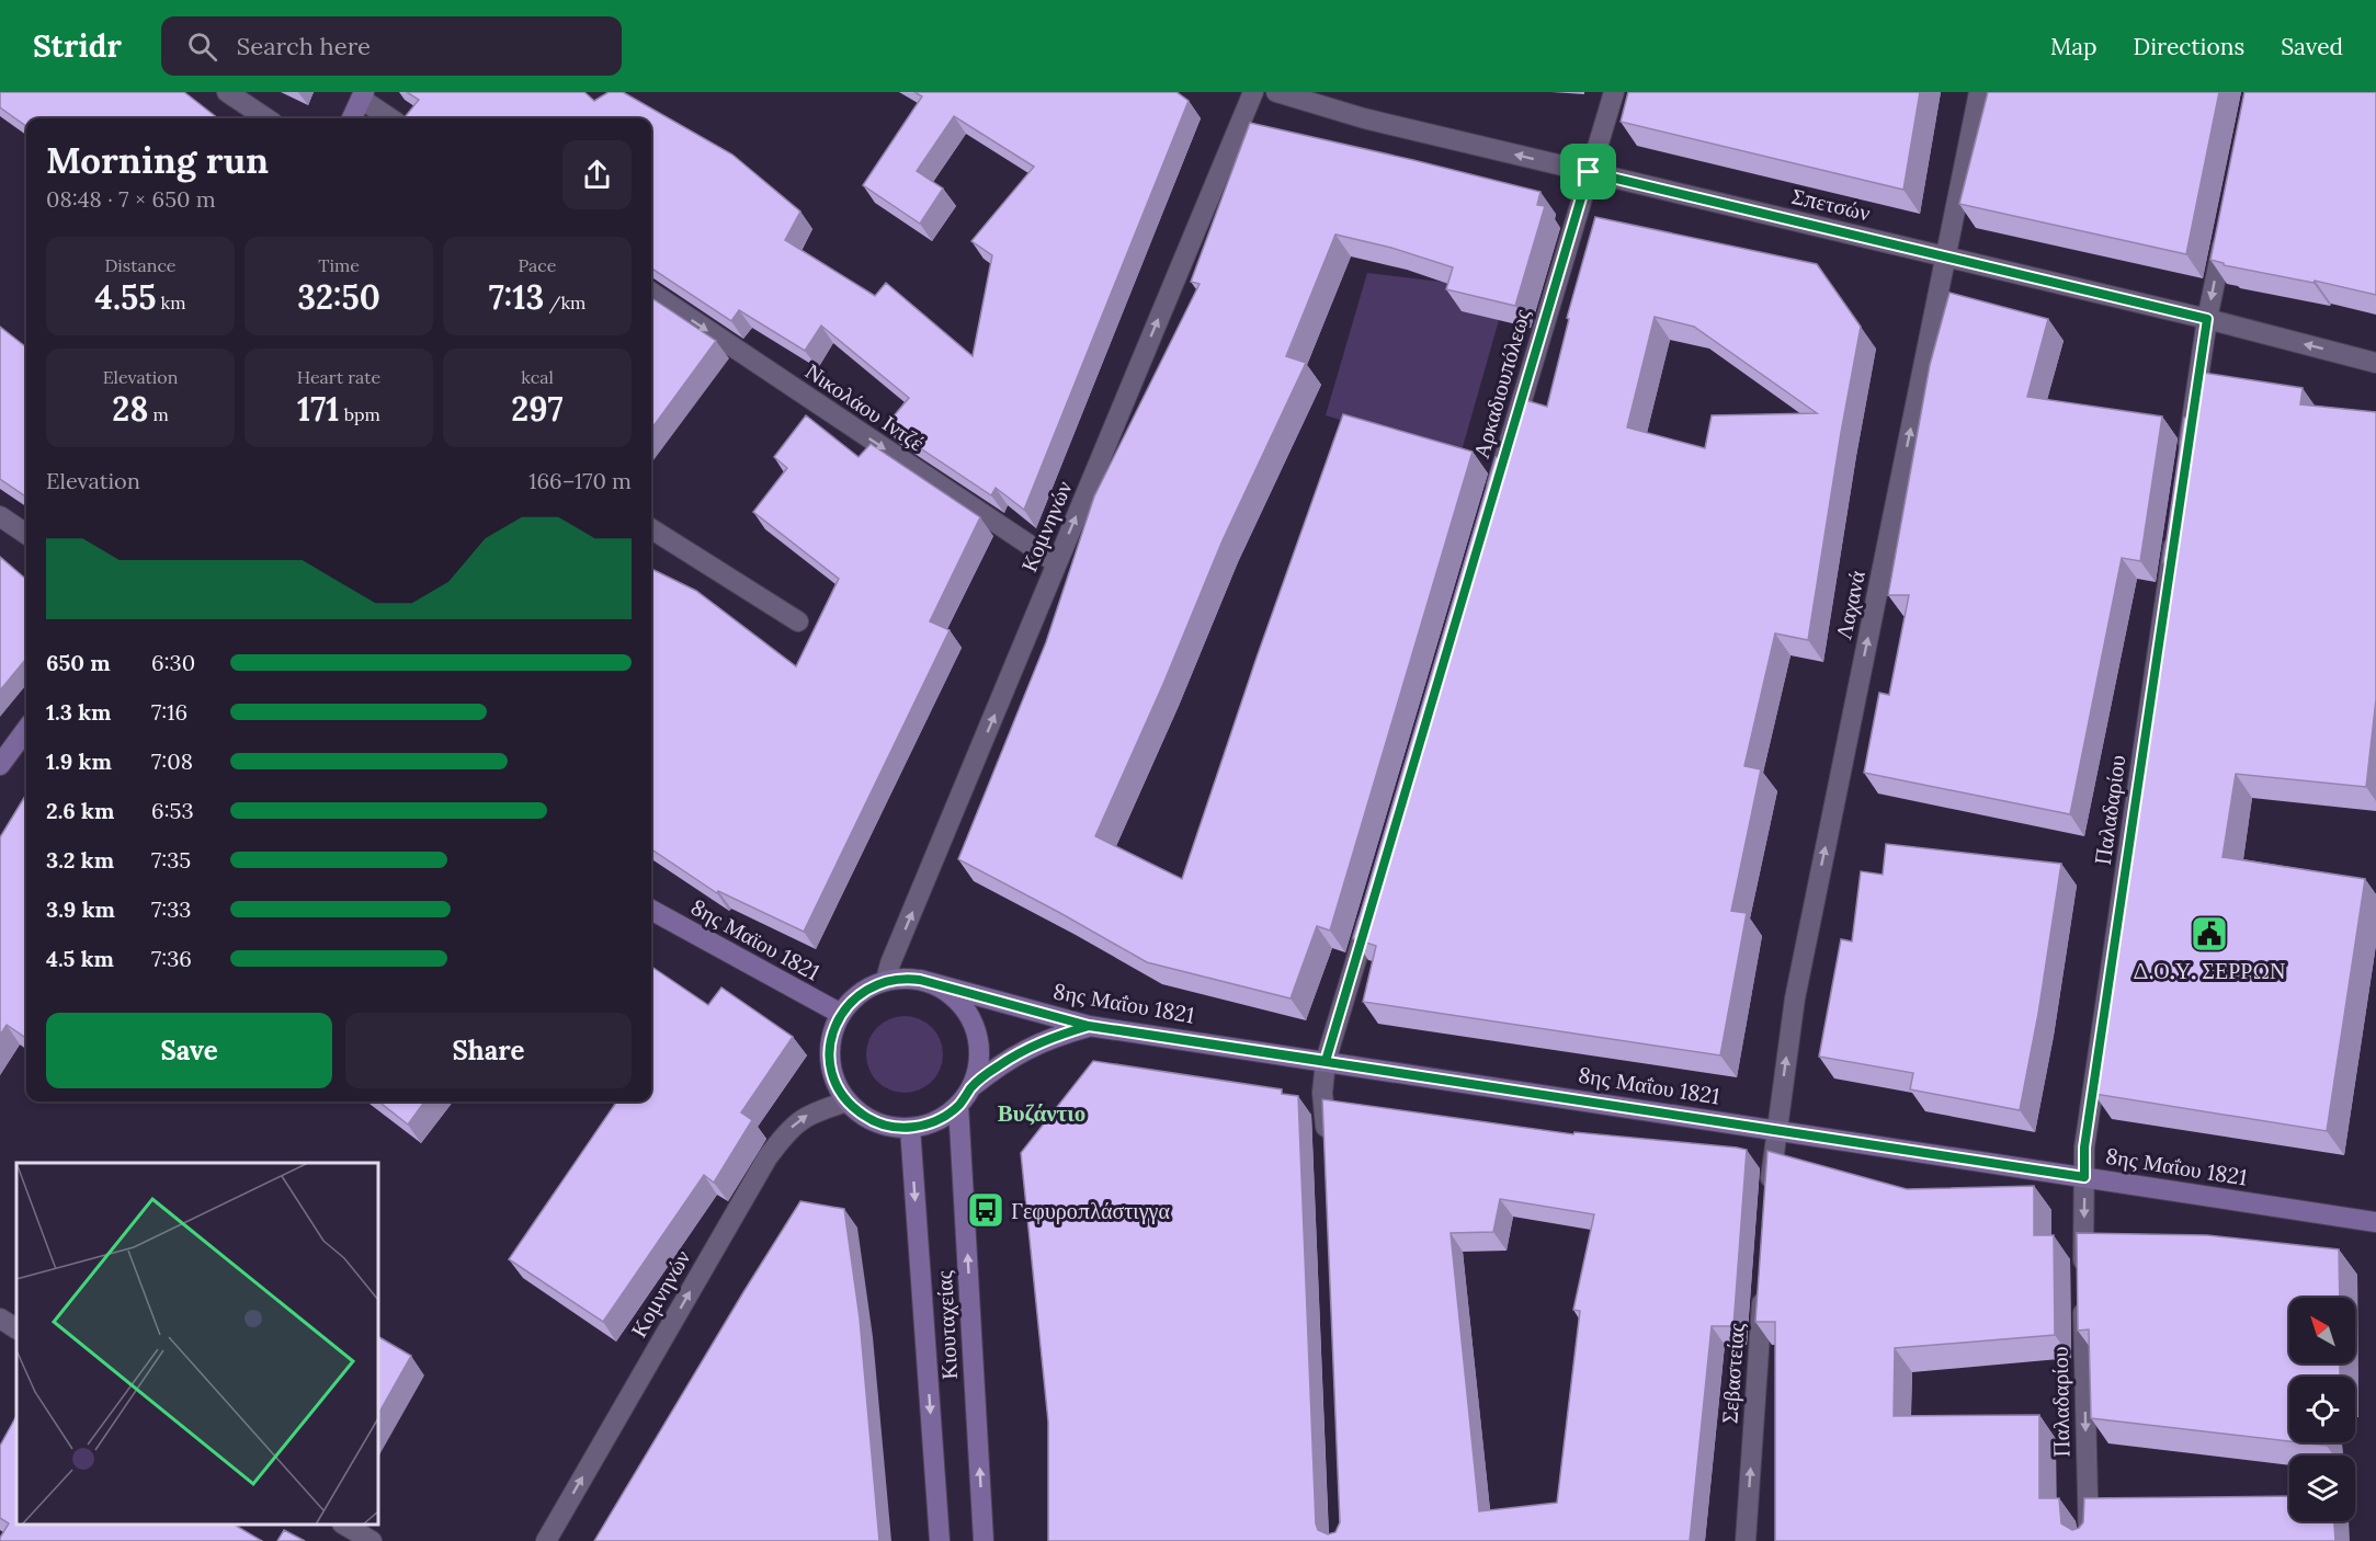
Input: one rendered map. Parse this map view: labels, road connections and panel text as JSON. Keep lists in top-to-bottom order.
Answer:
{
  "streets": {
    "street": [
      "Σπετσών",
      "Αρκαδιουπόλεως",
      "Νικολάου Ιντζέ",
      "Κομνηνών",
      "Λαχανά",
      "Παλαδαρίου",
      "8ης Μαϊου 1821",
      "8ης Μαΐου 1821",
      "Κιουταχείας",
      "Σεβαστείας"
    ]
  },
  "crossings": [
    ["Σπετσών", "Αρκαδιουπόλεως"],
    ["Σπετσών", "Λαχανά"],
    ["Νικολάου Ιντζέ", "Κομνηνών"],
    ["Κομνηνών", "8ης Μαϊου 1821"],
    ["Κομνηνών", "8ης Μαΐου 1821"],
    ["Κομνηνών", "Κιουταχείας"],
    ["Λαχανά", "8ης Μαΐου 1821"],
    ["Παλαδαρίου", "8ης Μαΐου 1821"],
    ["8ης Μαϊου 1821", "8ης Μαΐου 1821"],
    ["8ης Μαϊου 1821", "Κιουταχείας"],
    ["8ης Μαΐου 1821", "Κιουταχείας"]
  ],
  "one_way": [
    "Σπετσών",
    "Νικολάου Ιντζέ",
    "Κομνηνών",
    "Λαχανά",
    "Παλαδαρίου",
    "Σεβαστείας"
  ],
  "districts": ["Βυζάντιο"],
  "places": {
    "public building": ["Δ.Ο.Υ. ΣΕΡΡΩΝ"],
    "bus stop": ["Γεφυροπλάστιγγα"]
  },
  "north": "top left",
  "page": {
    "header": "Stridr",
    "search": "Search here",
    "nav": ["Map", "Directions", "Saved"],
    "heading": ["Morning run", "08:48 · 7 × 650 m"],
    "stats": [
      ["Distance", "4.55 km"],
      ["Time", "32:50"],
      ["Pace", "7:13 /km"],
      ["Elevation", "28 m"],
      ["Heart rate", "171 bpm"],
      ["kcal", "297"]
    ],
    "chart": ["Elevation", "166–170 m"],
    "list": [
      {
        "name": "650 m",
        "note": "6:30"
      },
      {
        "name": "1.3 km",
        "note": "7:16"
      },
      {
        "name": "1.9 km",
        "note": "7:08"
      },
      {
        "name": "2.6 km",
        "note": "6:53"
      },
      {
        "name": "3.2 km",
        "note": "7:35"
      },
      {
        "name": "3.9 km",
        "note": "7:33"
      },
      {
        "name": "4.5 km",
        "note": "7:36"
      }
    ],
    "buttons": ["Save", "Share"]
  }
}
